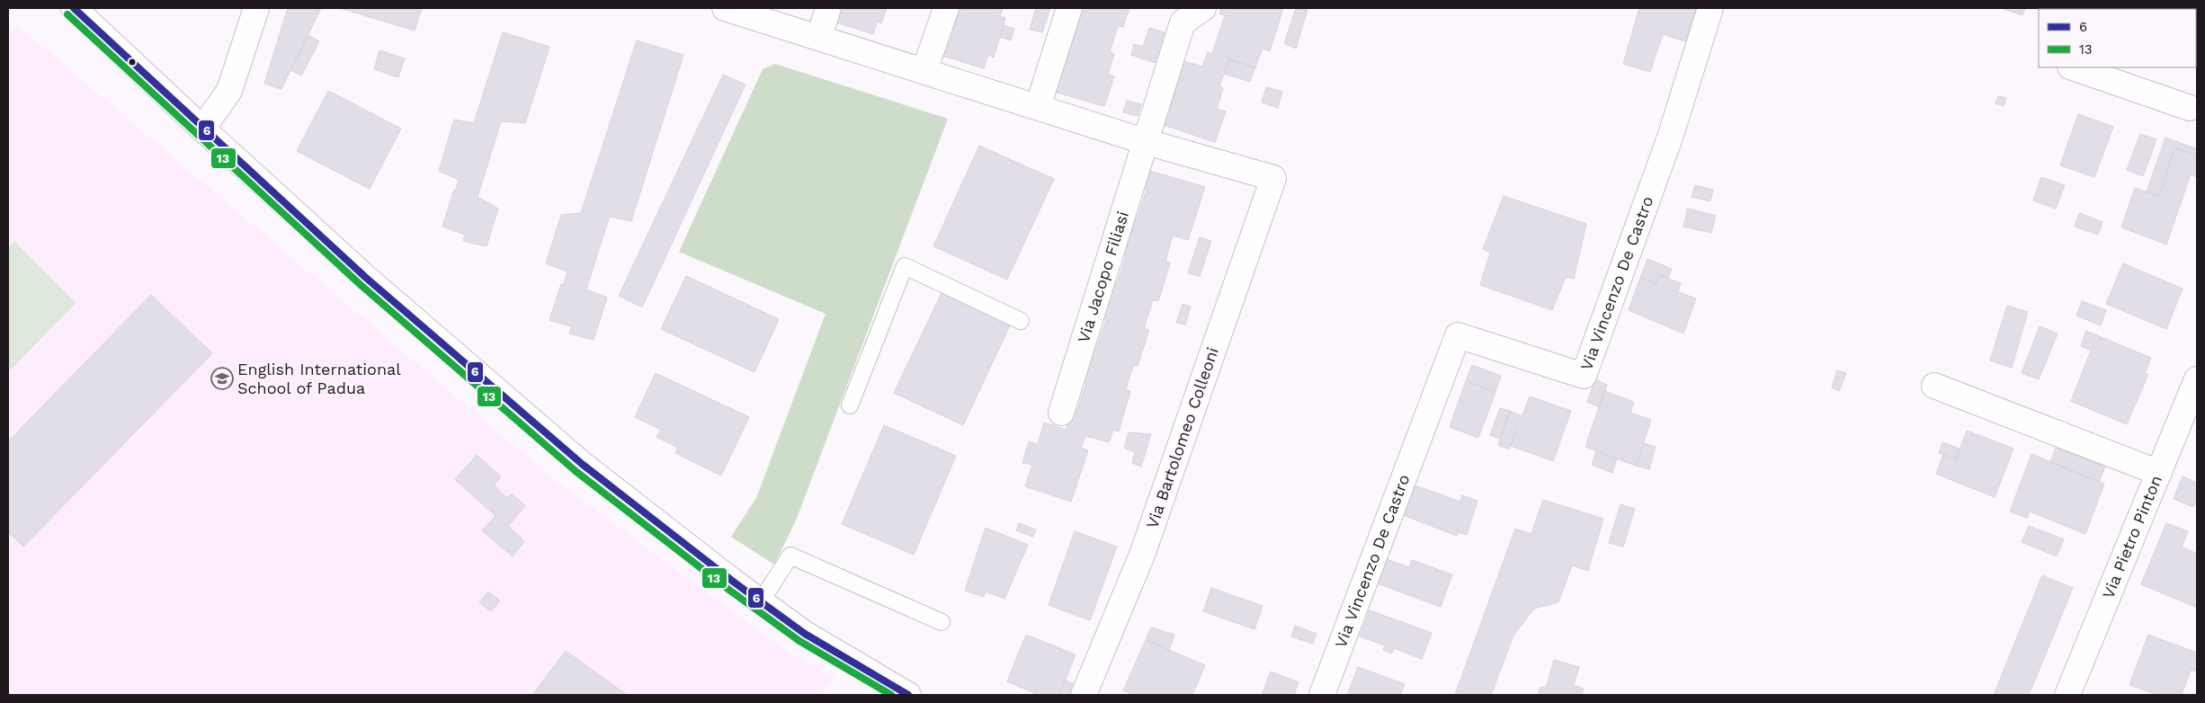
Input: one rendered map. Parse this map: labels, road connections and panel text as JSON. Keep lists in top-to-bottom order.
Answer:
{
  "streets": {
    "street": [
      "Via Jacopo Filiasi",
      "Via Vincenzo De Castro",
      "Via Bartolomeo Colleoni",
      "Via Pietro Pinton"
    ]
  },
  "crossings": [
    ["Via Jacopo Filiasi", "Via Bartolomeo Colleoni"]
  ],
  "places": {
    "school or university": ["English International School of Padua"]
  },
  "lines": ["transit line 6", "transit line 13"],
  "legend": ["6", "13"]
}
